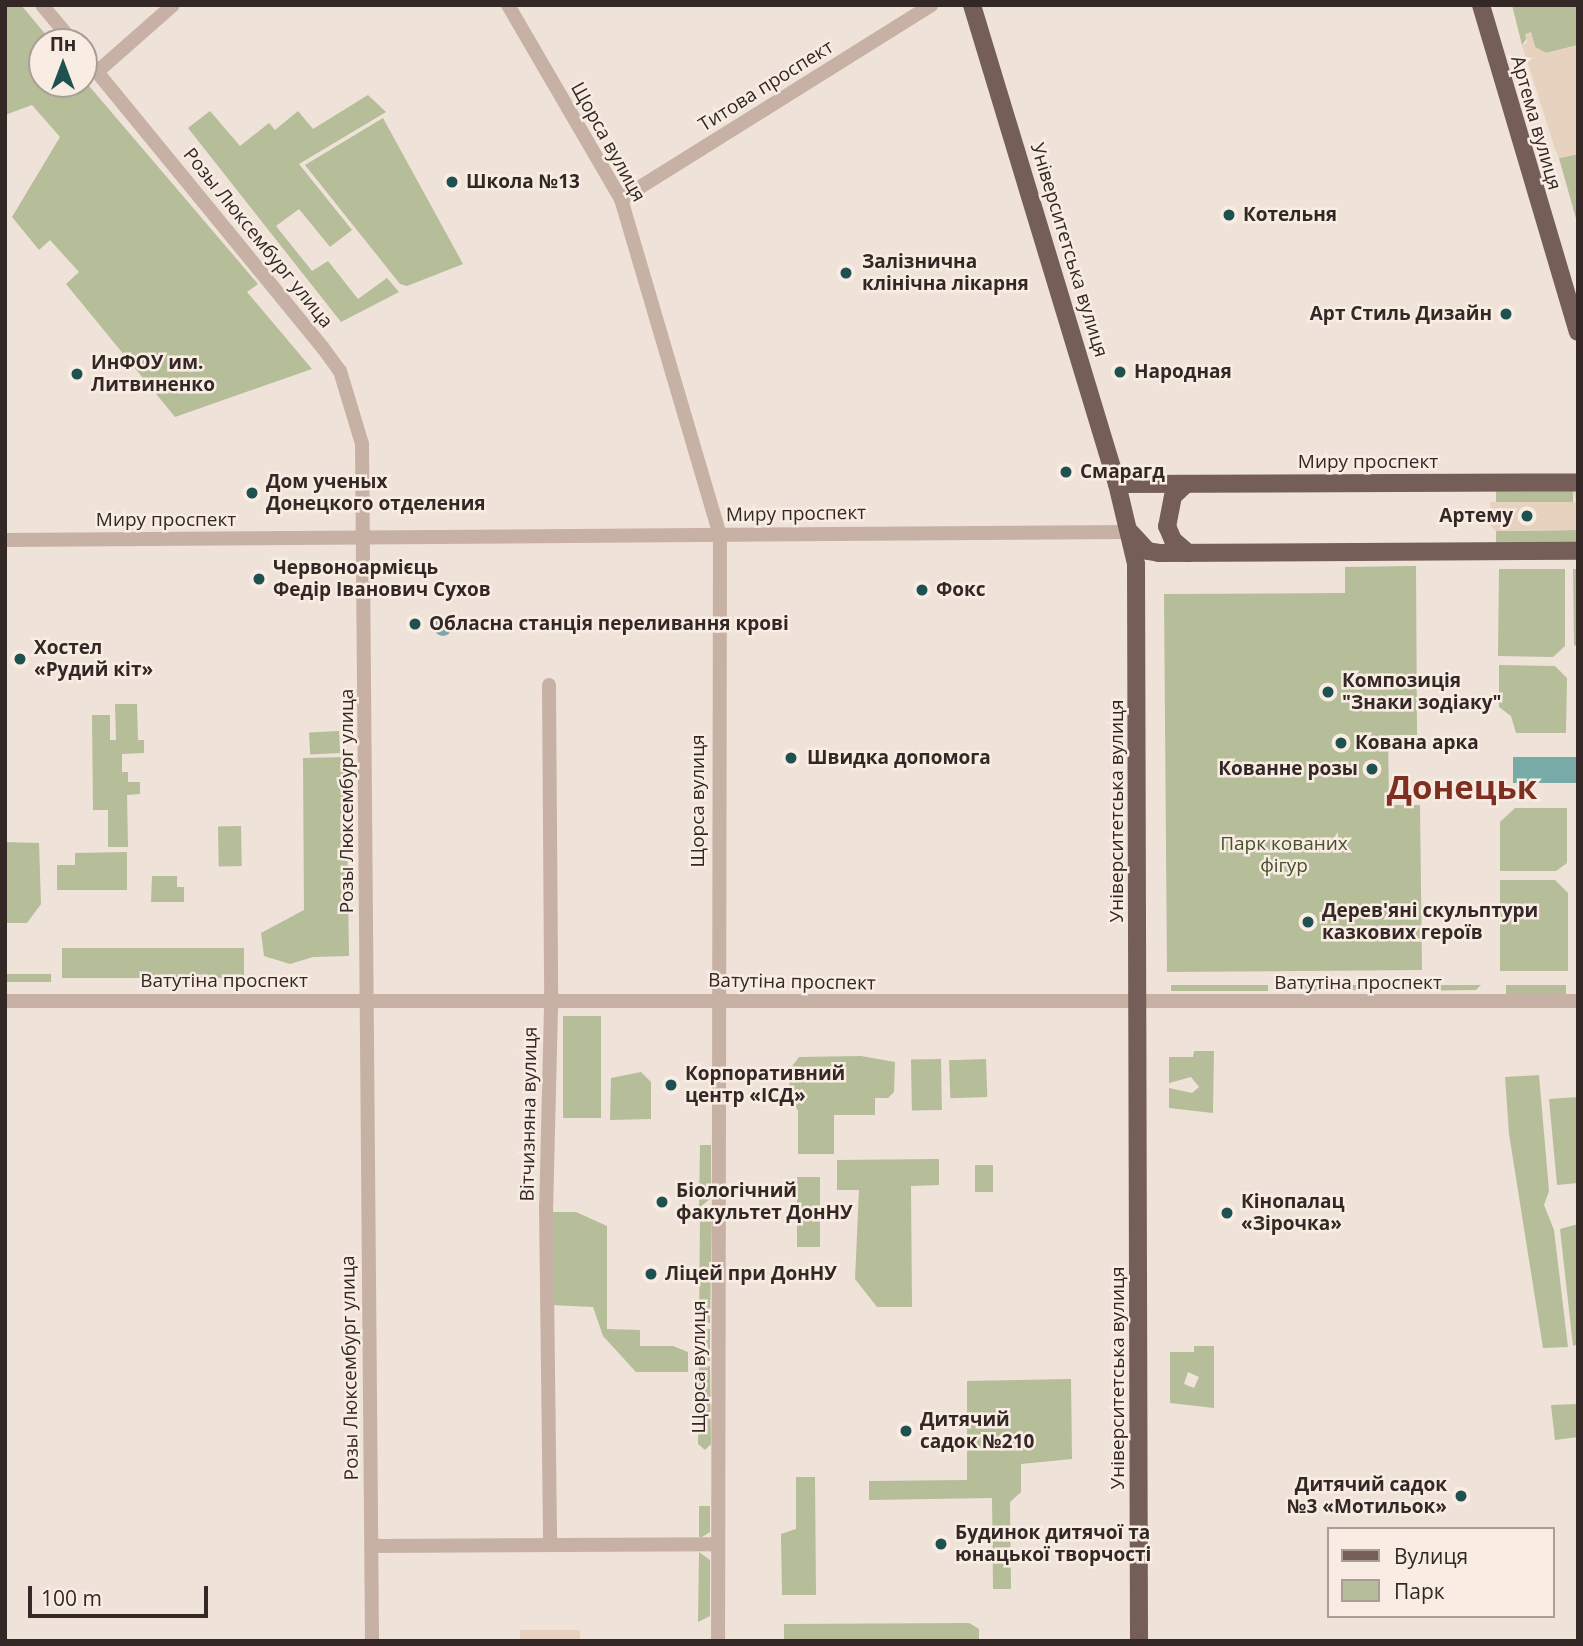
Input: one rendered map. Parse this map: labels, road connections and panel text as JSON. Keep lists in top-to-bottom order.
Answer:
{
  "streets": {
    "main road": ["Артема вулиця", "Університетська вулиця", "Миру проспект"],
    "street": [
      "Титова проспект",
      "Щорса вулиця",
      "Розы Люксембург улица",
      "Ватутіна проспект",
      "Вітчизняна вулиця"
    ]
  },
  "crossings": [
    ["Титова проспект", "Щорса вулиця"],
    ["Щорса вулиця", "Миру проспект"],
    ["Щорса вулиця", "Ватутіна проспект"],
    ["Розы Люксембург улица", "Миру проспект"],
    ["Розы Люксембург улица", "Ватутіна проспект"],
    ["Університетська вулиця", "Миру проспект"],
    ["Університетська вулиця", "Ватутіна проспект"],
    ["Ватутіна проспект", "Вітчизняна вулиця"]
  ],
  "districts": ["Донецьк"],
  "parks": ["Парк кованих фігур"],
  "places": [
    "Школа №13",
    "Котельня",
    "Залізнична клінічна лікарня",
    "Арт Стиль Дизайн",
    "Народная",
    "ИнФОУ им. Литвиненко",
    "Смарагд",
    "Дом ученых Донецкого отделения",
    "Артему",
    "Червоноармієць Федір Іванович Сухов",
    "Фокс",
    "Обласна станція переливання крові",
    "Хостел «Рудий кіт»",
    "Композиція \"Знаки зодіаку\"",
    "Кована арка",
    "Швидка допомога",
    "Кованне розы",
    "Дерев'яні скульптури казкових героїв",
    "Корпоративний центр «ІСД»",
    "Біологічний факультет ДонНУ",
    "Кінопалац «Зірочка»",
    "Ліцей при ДонНУ",
    "Дитячий садок №210",
    "Дитячий садок №3 «Мотильок»",
    "Будинок дитячої та юнацької творчості"
  ],
  "legend": ["Вулиця", "Парк"],
  "scale_bar": "100 m",
  "north": "top"
}
